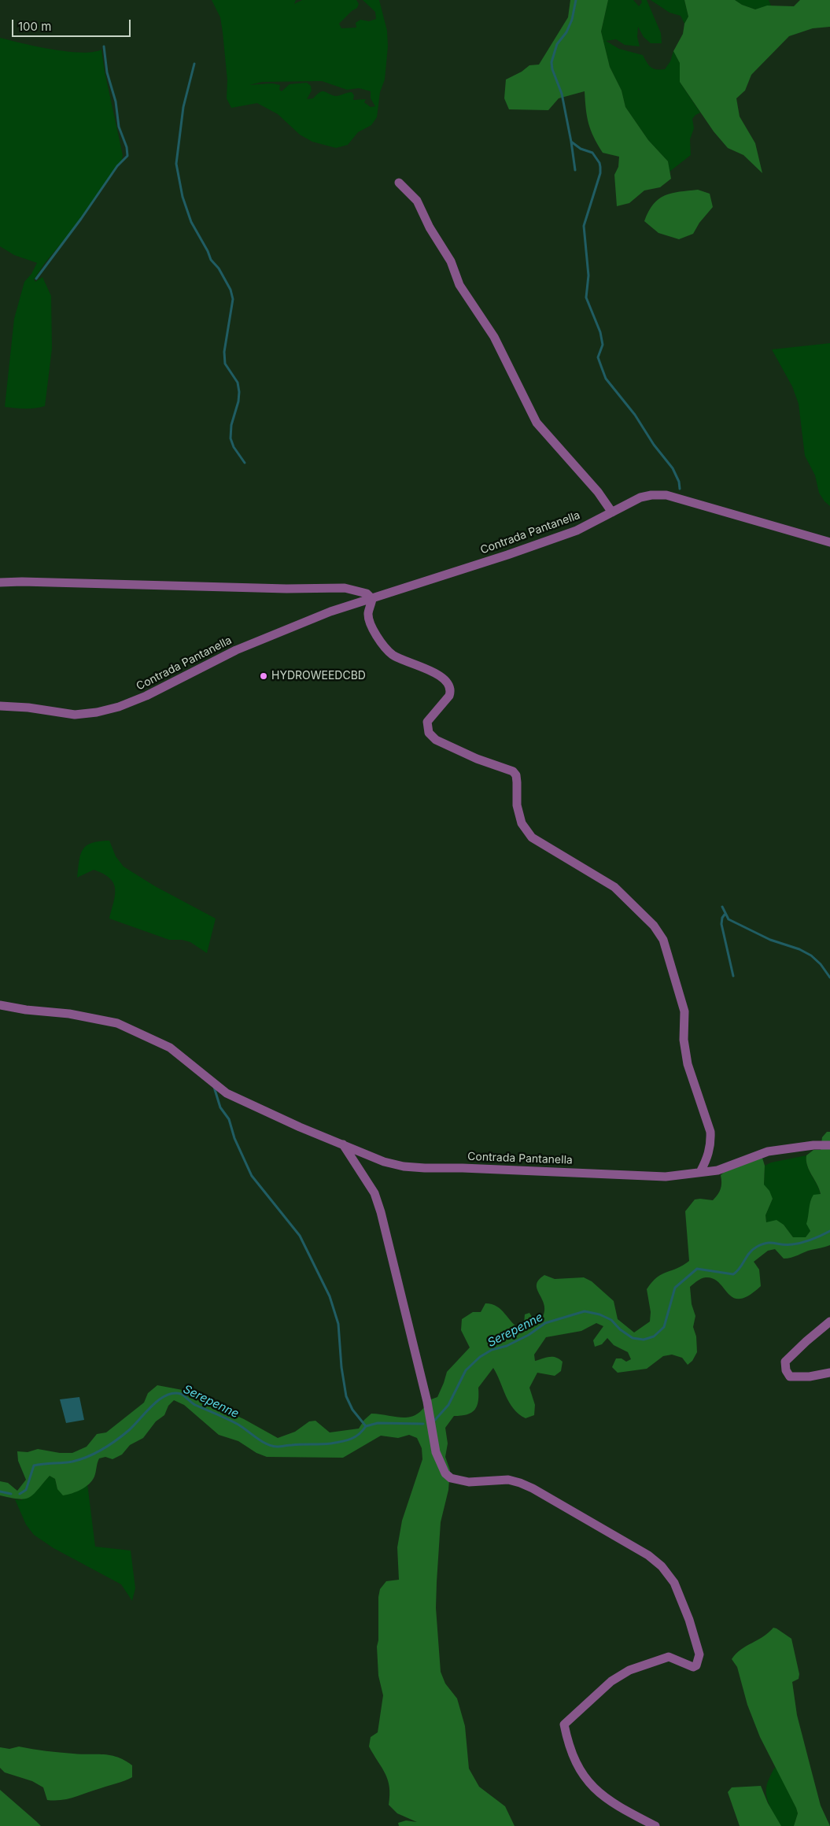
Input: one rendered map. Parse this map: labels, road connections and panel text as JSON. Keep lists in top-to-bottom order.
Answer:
{
  "streets": {
    "street": ["Contrada Pantanella"]
  },
  "water": ["Serepenne"],
  "places": ["HYDROWEEDCBD"],
  "scale_bar": "100 m"
}
